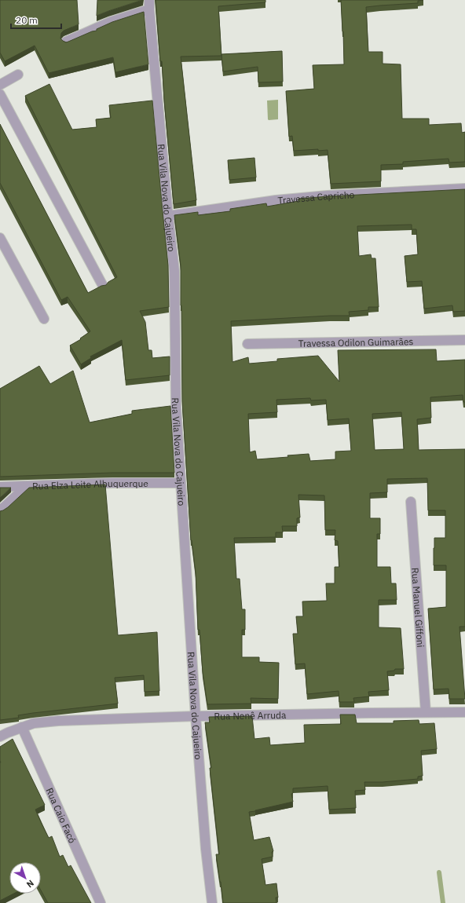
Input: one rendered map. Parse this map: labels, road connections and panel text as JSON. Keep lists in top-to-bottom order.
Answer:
{
  "streets": {
    "street": [
      "Travessa Capricho",
      "Rua Vila Nova do Cajueiro",
      "Travessa Odilon Guimarães",
      "Rua Elza Leite Albuquerque",
      "Rua Manuel Giffoni",
      "Rua Nenê Arruda",
      "Rua Caio Facó"
    ]
  },
  "crossings": [
    ["Travessa Capricho", "Rua Vila Nova do Cajueiro"],
    ["Rua Vila Nova do Cajueiro", "Rua Elza Leite Albuquerque"],
    ["Rua Vila Nova do Cajueiro", "Rua Nenê Arruda"],
    ["Rua Manuel Giffoni", "Rua Nenê Arruda"],
    ["Rua Nenê Arruda", "Rua Caio Facó"]
  ],
  "scale_bar": "20 m",
  "north": "bottom right"
}
